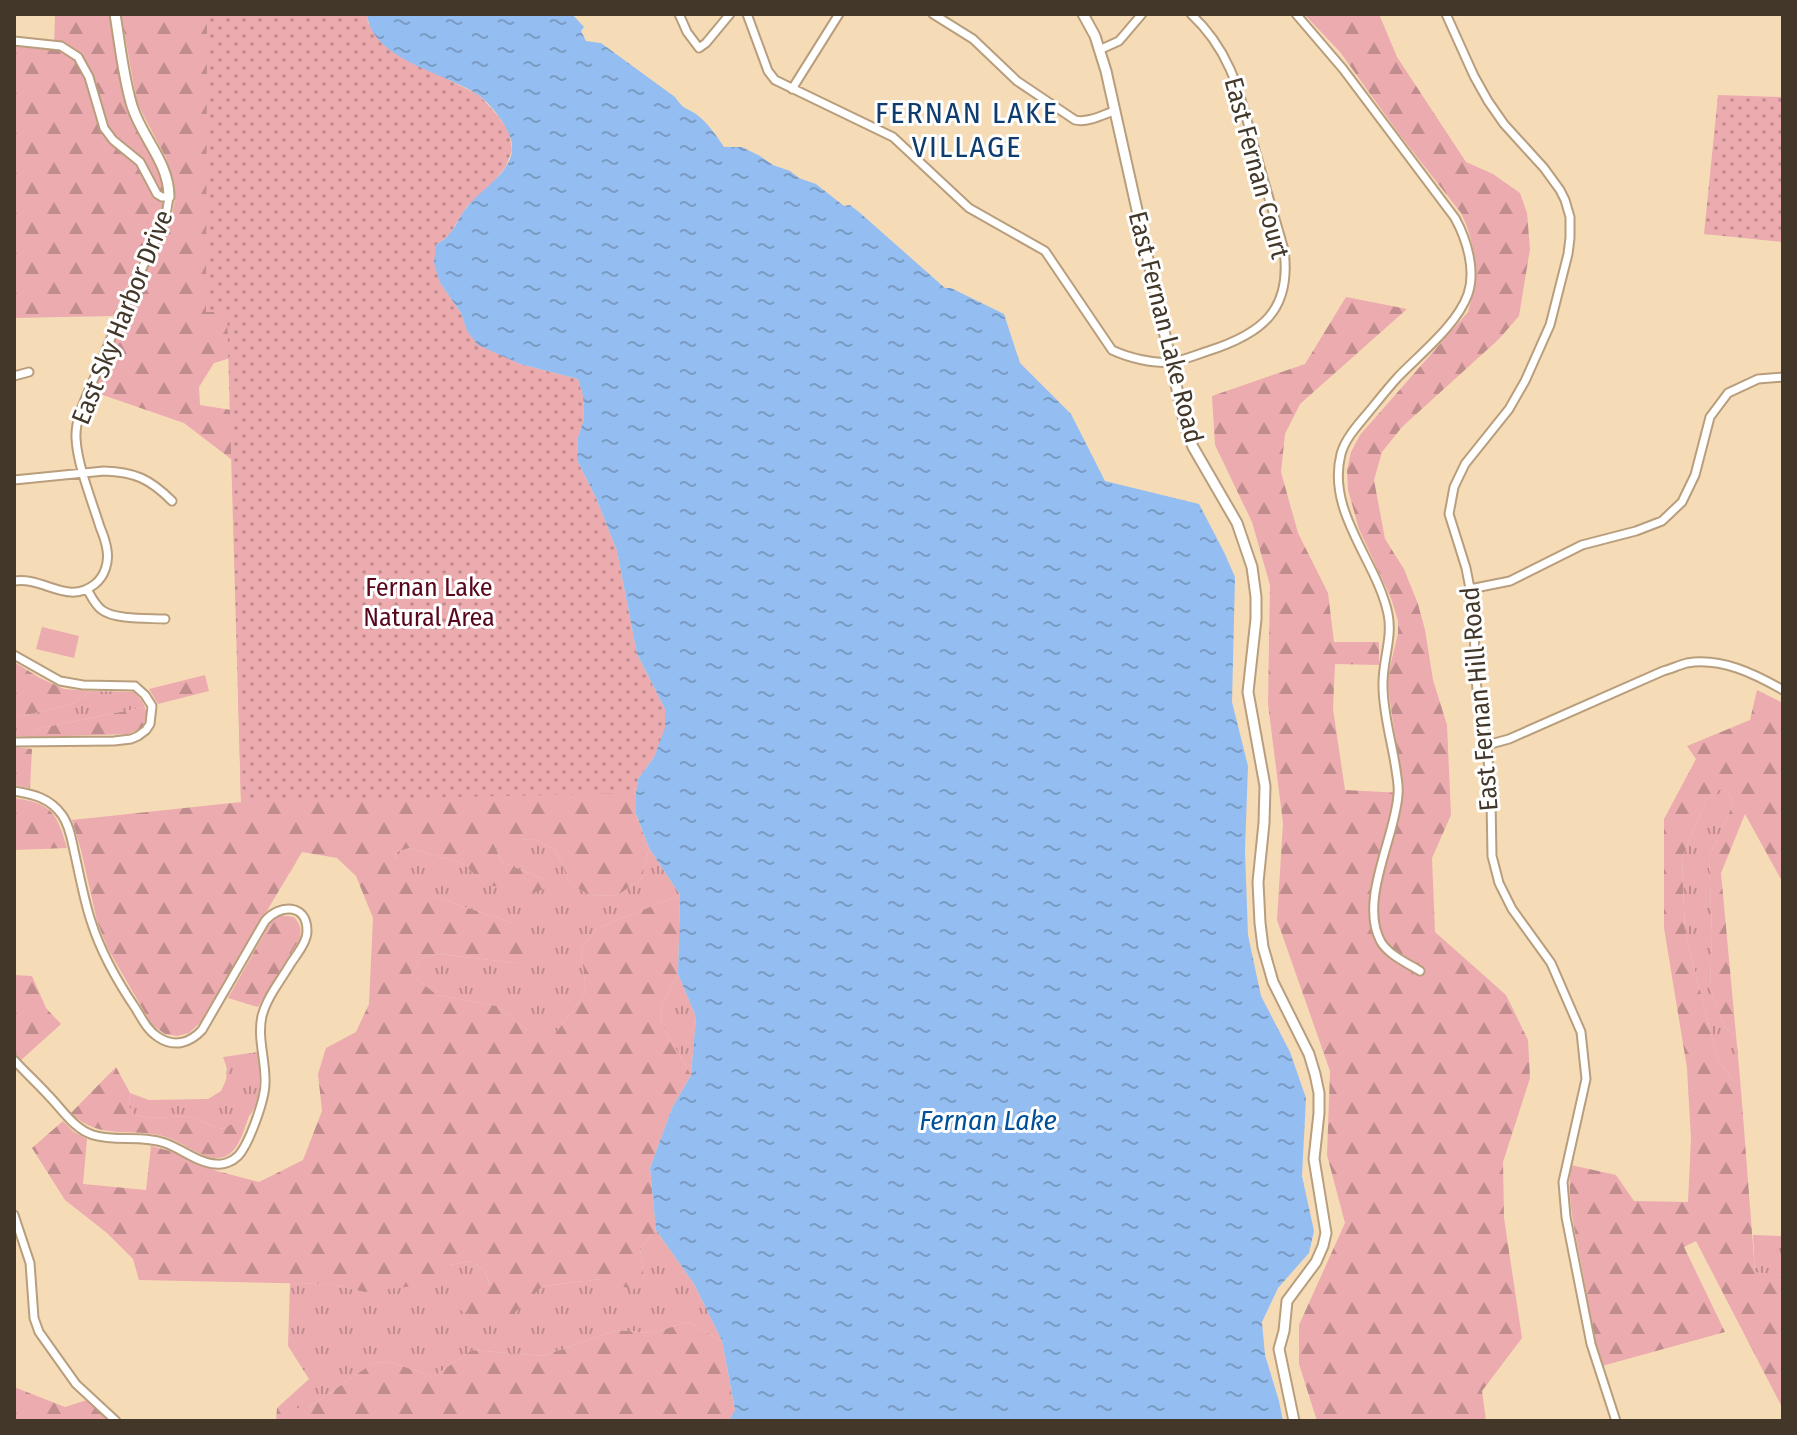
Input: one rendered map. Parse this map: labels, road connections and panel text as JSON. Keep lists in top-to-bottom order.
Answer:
{
  "streets": {
    "street": [
      "East Fernan Court",
      "East Sky Harbor Drive",
      "East Fernan Lake Road",
      "East Fernan Hill Road"
    ]
  },
  "crossings": [
    ["East Fernan Court", "East Fernan Lake Road"]
  ],
  "districts": ["FERNAN LAKE VILLAGE"],
  "water": ["Fernan Lake"],
  "parks": ["Fernan Lake Natural Area"]
}
